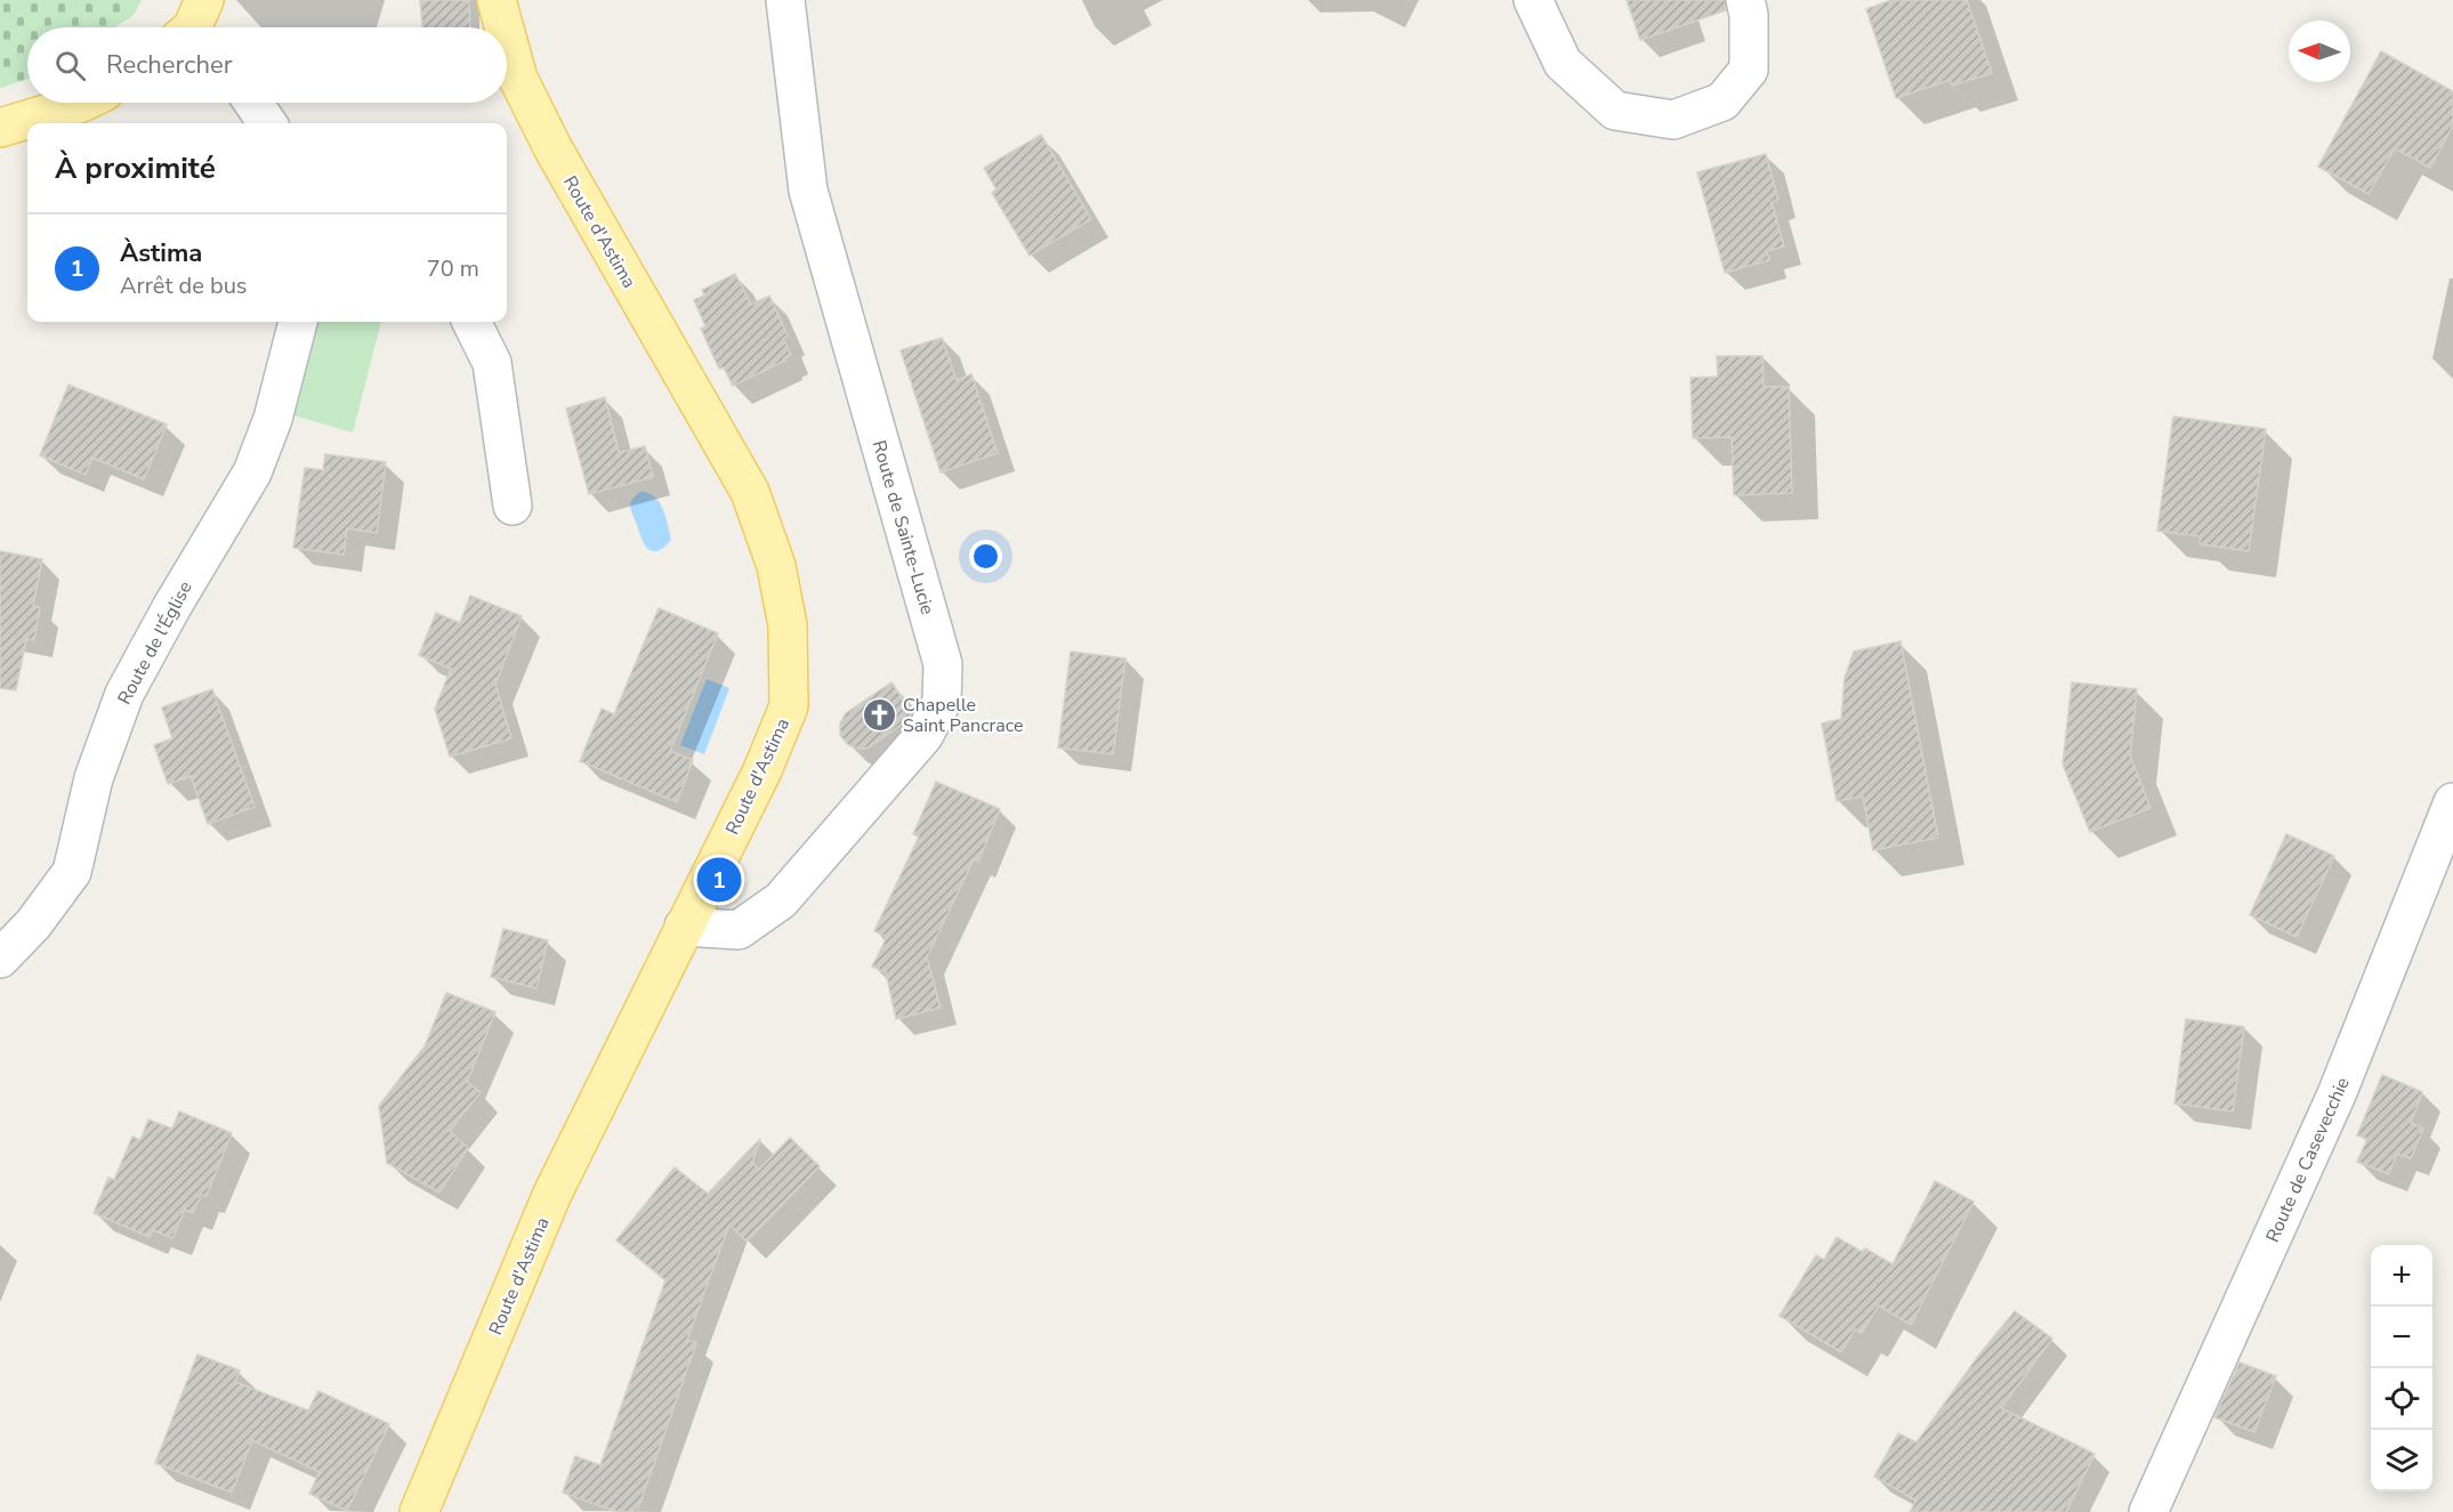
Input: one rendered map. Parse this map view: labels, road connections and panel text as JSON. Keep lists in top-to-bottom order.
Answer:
{
  "streets": {
    "main road": ["Route d'Astima"],
    "street": ["Route de Sainte-Lucie", "Route de l'Église", "Route de Casevecchie"]
  },
  "crossings": [
    ["Route d'Astima", "Route de Sainte-Lucie"]
  ],
  "places": {
    "church": ["Chapelle Saint Pancrace"]
  },
  "north": "left",
  "page": {
    "search": "Rechercher",
    "heading": "À proximité",
    "list": [
      {
        "mark": "1",
        "name": "Àstima",
        "note": "Arrêt de bus",
        "value": "70 m"
      }
    ],
    "pins": "1",
    "map_buttons": ["+", "−"]
  }
}
